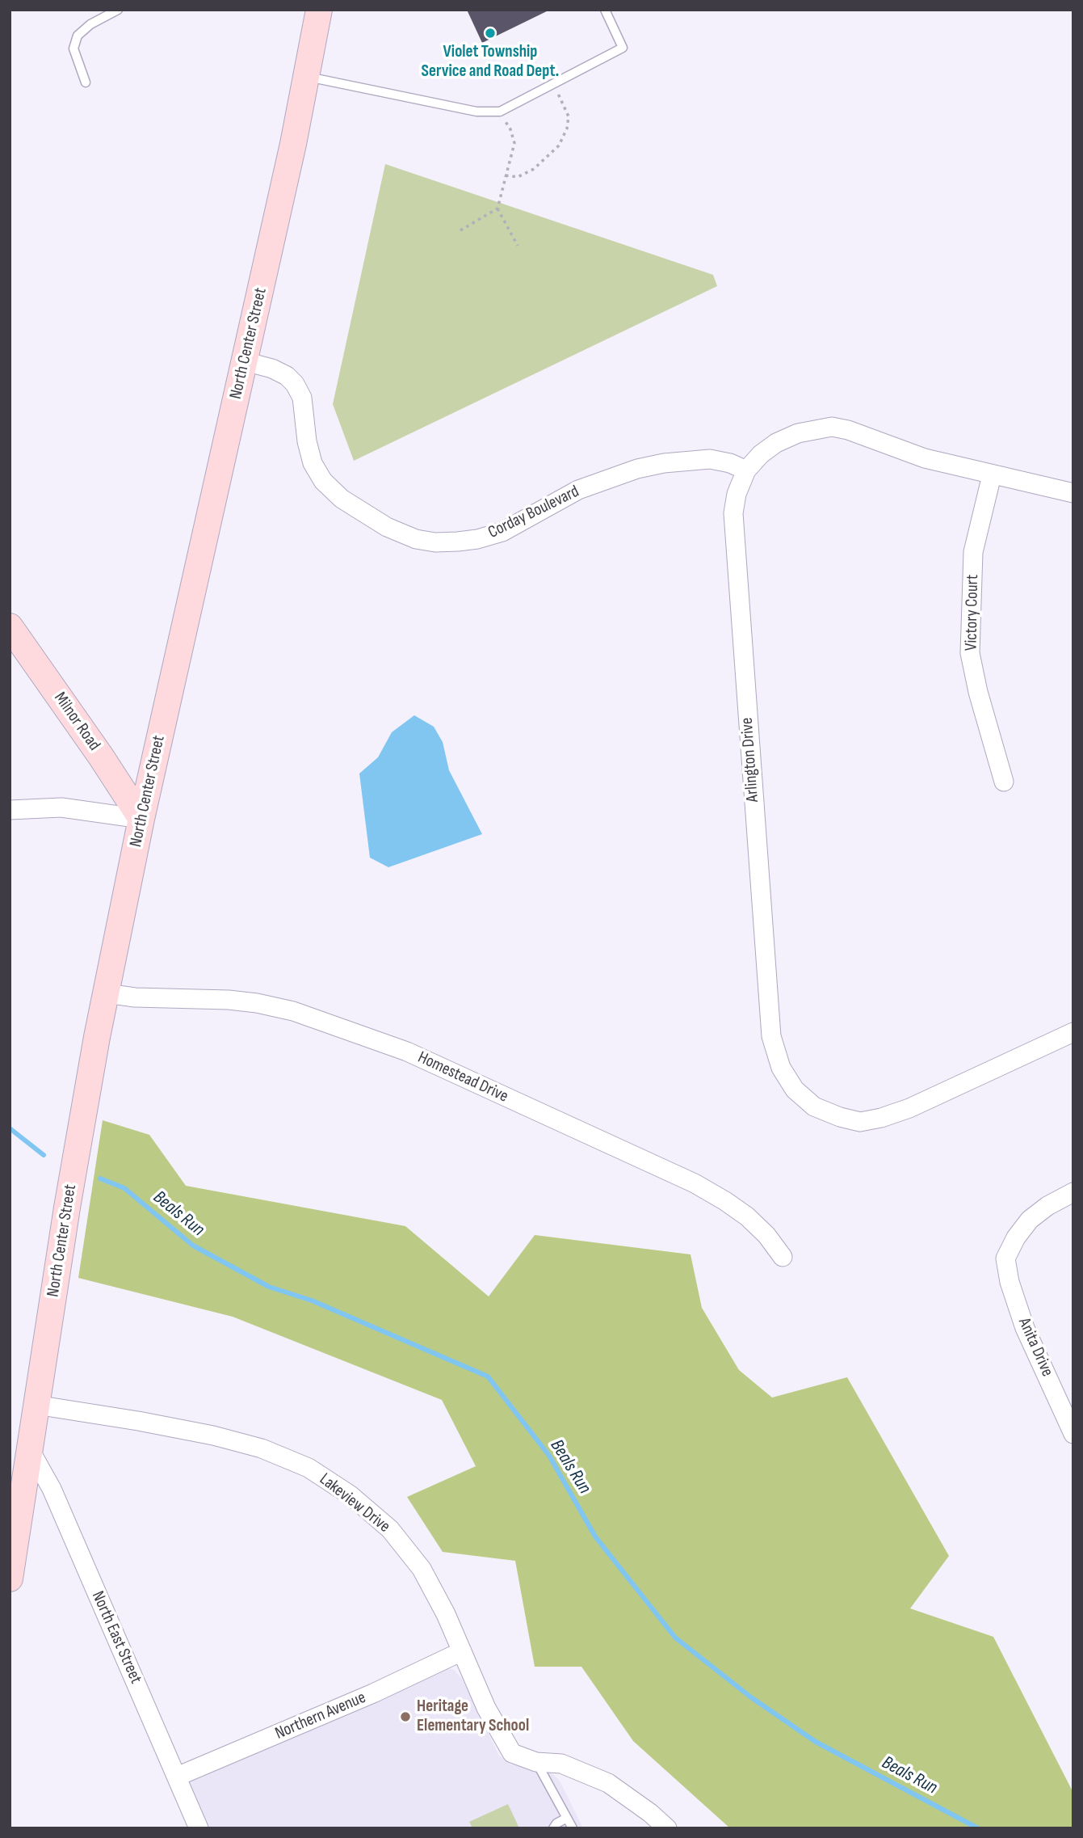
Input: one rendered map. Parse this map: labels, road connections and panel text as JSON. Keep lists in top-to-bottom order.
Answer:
{
  "streets": {
    "main road": ["North Center Street", "Milnor Road"],
    "street": [
      "Corday Boulevard",
      "Victory Court",
      "Arlington Drive",
      "Homestead Drive",
      "Anita Drive",
      "Lakeview Drive",
      "North East Street",
      "Northern Avenue"
    ]
  },
  "crossings": [
    ["North Center Street", "Corday Boulevard"],
    ["North Center Street", "Milnor Road"],
    ["North Center Street", "Homestead Drive"],
    ["North Center Street", "Lakeview Drive"],
    ["North Center Street", "North East Street"],
    ["Corday Boulevard", "Arlington Drive"],
    ["Victory Court", "Arlington Drive"],
    ["Lakeview Drive", "Northern Avenue"],
    ["North East Street", "Northern Avenue"]
  ],
  "water": ["Beals Run"],
  "places": ["Violet Township Service and Road Dept.", "Heritage Elementary School"]
}
